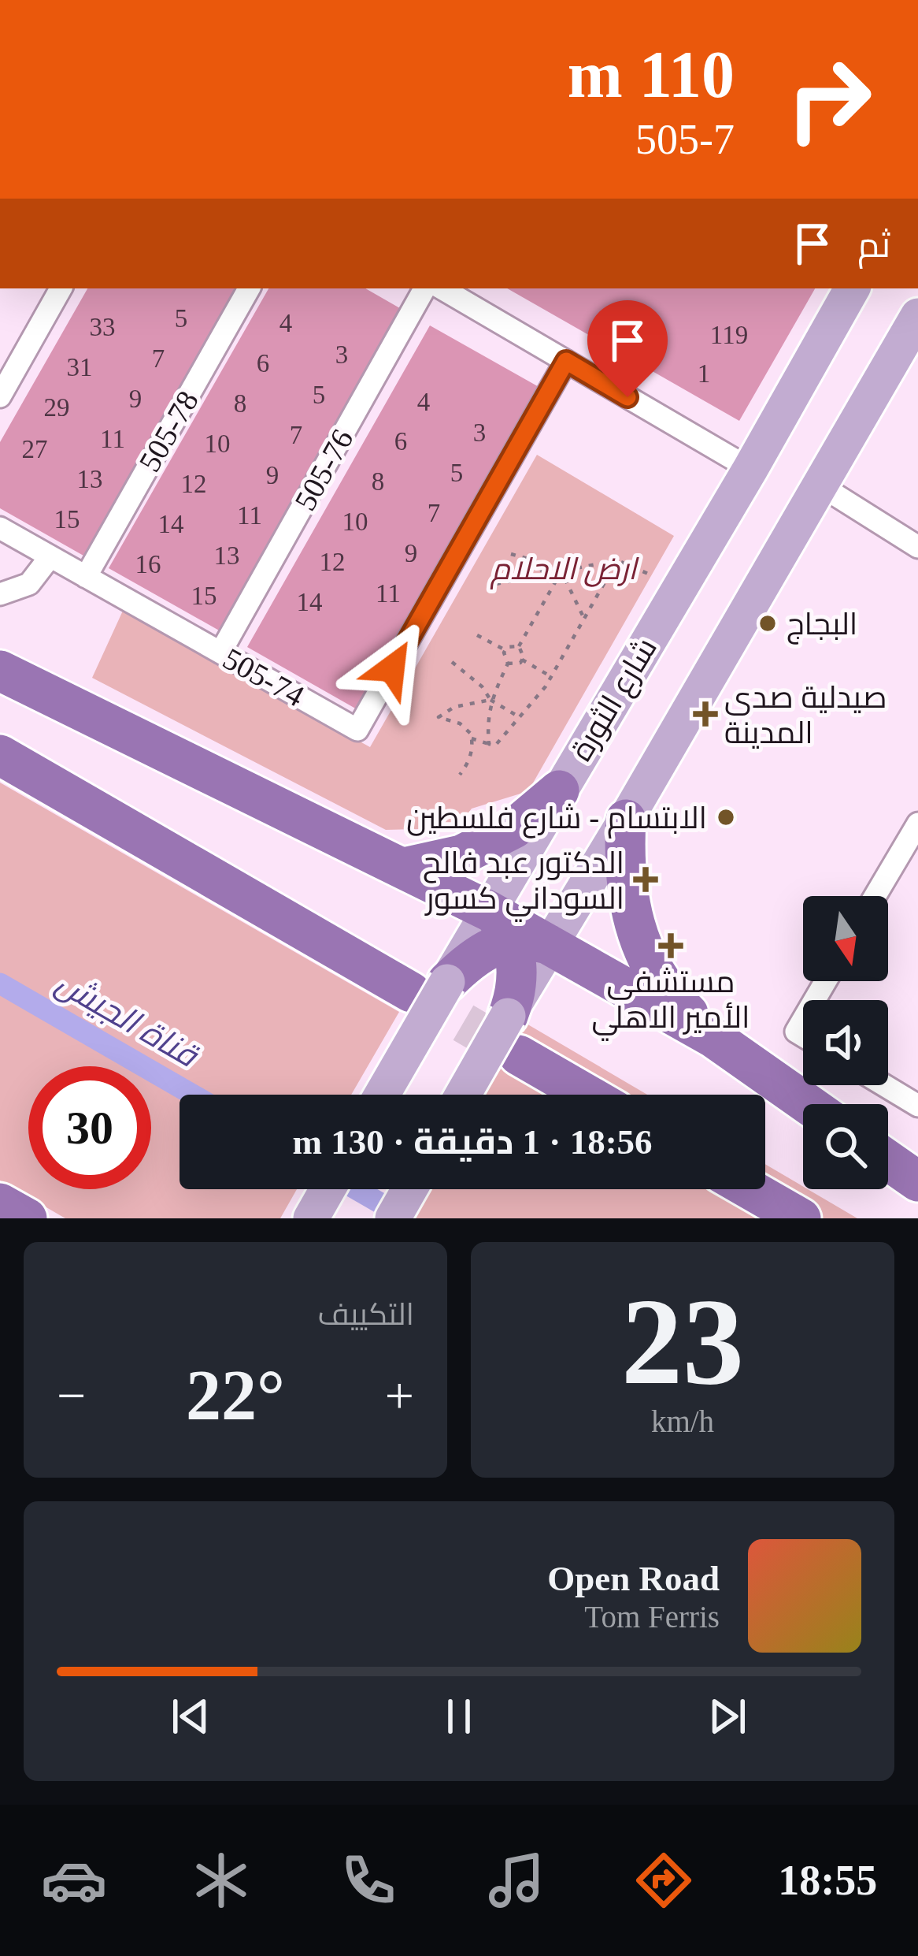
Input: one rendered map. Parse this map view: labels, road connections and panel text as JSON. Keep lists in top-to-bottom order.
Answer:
{
  "streets": {
    "main road": ["شارع الثورة"],
    "street": ["505-78", "505-76", "505-74"]
  },
  "crossings": [
    ["505-78", "505-74"],
    ["505-76", "505-74"]
  ],
  "water": ["قناة الجيش"],
  "parks": ["ارض الاحلام"],
  "places": {
    "other": ["البجاج", "الابتسام - شارع فلسطين"],
    "health": ["صيدلية صدى المدينة", "الدكتور عبد فالح السوداني كسور", "مستشفى الأمير الاهلي"]
  },
  "house_numbers": [
    "5",
    "4",
    "33",
    "119",
    "3",
    "7",
    "6",
    "31",
    "1",
    "5",
    "9",
    "4",
    "8",
    "29",
    "3",
    "7",
    "11",
    "6",
    "10",
    "27",
    "5",
    "9",
    "13",
    "8",
    "12",
    "7",
    "11",
    "15",
    "10",
    "14",
    "9",
    "13",
    "12",
    "16",
    "11",
    "15",
    "14"
  ],
  "north": "bottom",
  "page": {
    "turn": ["110 m", "505-7"],
    "then": "ثم",
    "limit": "30",
    "trip": "18:56 · 1 دقيقة · 130 m",
    "tile": [
      ["23", "km/h"],
      "التكييف"
    ],
    "heat": ["−", "22°", "+"],
    "song": ["Open Road", "Tom Ferris"],
    "tabs": "18:55"
  }
}
